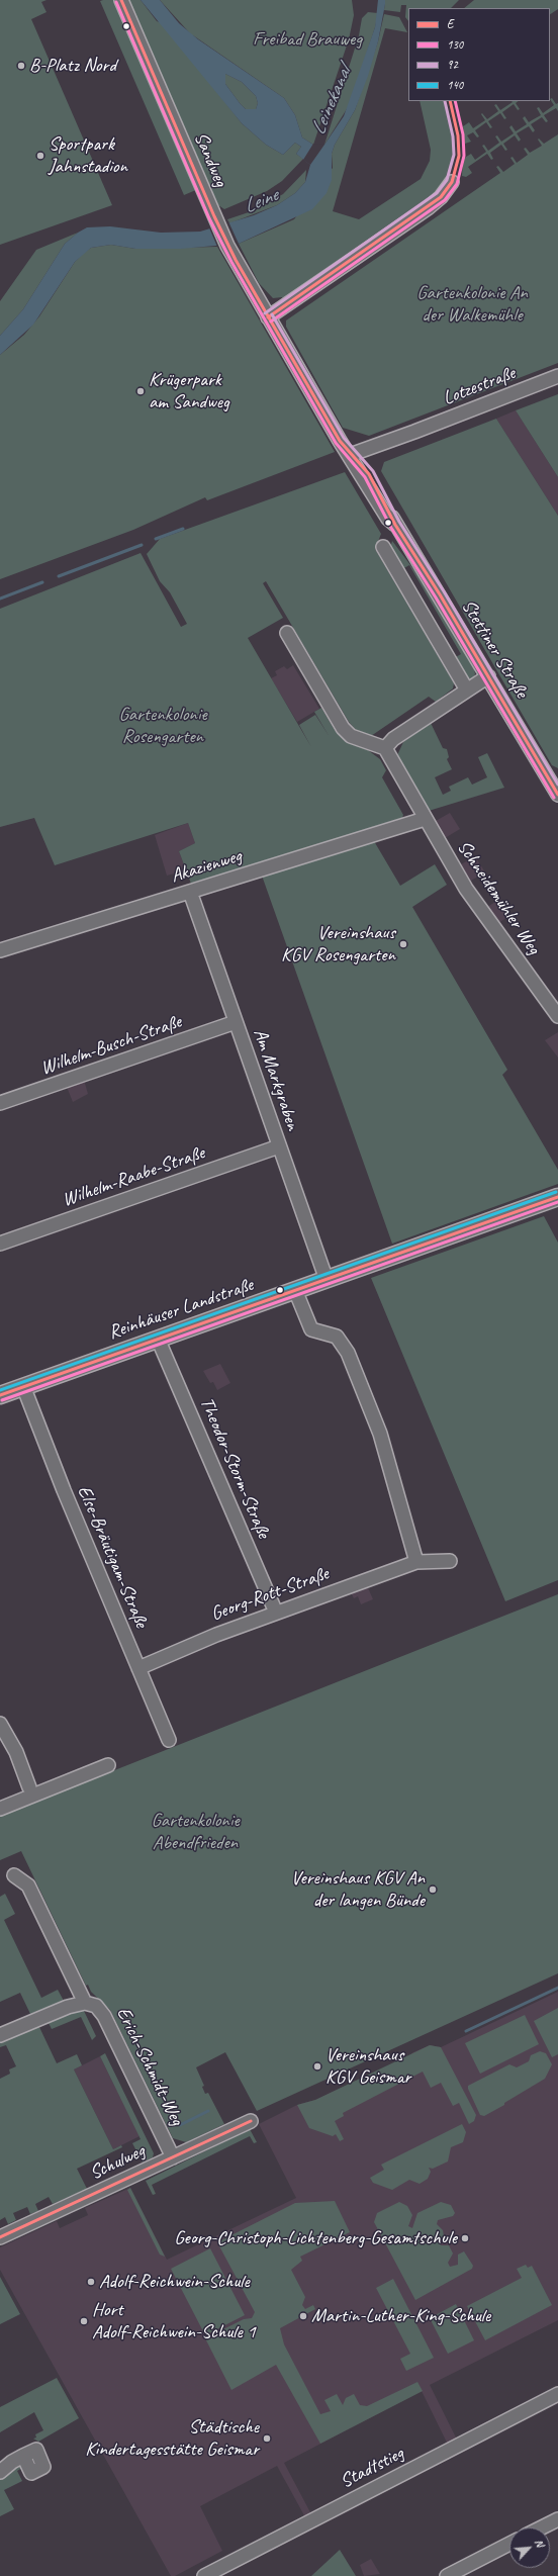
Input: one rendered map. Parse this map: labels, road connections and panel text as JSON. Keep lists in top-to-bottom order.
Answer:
{
  "streets": {
    "main road": ["Reinhäuser Landstraße"],
    "street": [
      "Sandweg",
      "Lotzestraße",
      "Stettiner Straße",
      "Akazienweg",
      "Schneidemühler Weg",
      "Wilhelm-Busch-Straße",
      "Am Markgraben",
      "Wilhelm-Raabe-Straße",
      "Theodor-Storm-Straße",
      "Else-Bräutigam-Straße",
      "Georg-Rott-Straße",
      "Erich-Schmidt-Weg",
      "Schulweg",
      "Stadtstieg"
    ]
  },
  "crossings": [
    ["Sandweg", "Lotzestraße"],
    ["Sandweg", "Stettiner Straße"],
    ["Lotzestraße", "Stettiner Straße"],
    ["Akazienweg", "Schneidemühler Weg"],
    ["Akazienweg", "Am Markgraben"],
    ["Wilhelm-Busch-Straße", "Am Markgraben"],
    ["Am Markgraben", "Wilhelm-Raabe-Straße"],
    ["Am Markgraben", "Reinhäuser Landstraße"],
    ["Reinhäuser Landstraße", "Theodor-Storm-Straße"],
    ["Reinhäuser Landstraße", "Else-Bräutigam-Straße"],
    ["Theodor-Storm-Straße", "Georg-Rott-Straße"],
    ["Else-Bräutigam-Straße", "Georg-Rott-Straße"],
    ["Erich-Schmidt-Weg", "Schulweg"]
  ],
  "water": ["Leinekanal", "Leine"],
  "parks": [
    "Freibad Brauweg",
    "Gartenkolonie An der Walkemühle",
    "Gartenkolonie Rosengarten",
    "Gartenkolonie Abendfrieden"
  ],
  "places": [
    "B-Platz Nord",
    "Sportpark Jahnstadion",
    "Krügerpark am Sandweg",
    "Vereinshaus KGV Rosengarten",
    "Vereinshaus KGV An der langen Bünde",
    "Vereinshaus KGV Geismar",
    "Georg-Christoph-Lichtenberg-Gesamtschule",
    "Adolf-Reichwein-Schule",
    "Martin-Luther-King-Schule",
    "Hort Adolf-Reichwein-Schule 1",
    "Städtische Kindertagesstätte Geismar"
  ],
  "lines": [
    "transit line E",
    "transit line 130",
    "transit line 92",
    "transit line 140"
  ],
  "legend": [
    "E",
    "130",
    "92",
    "140"
  ],
  "north": "top right"
}
